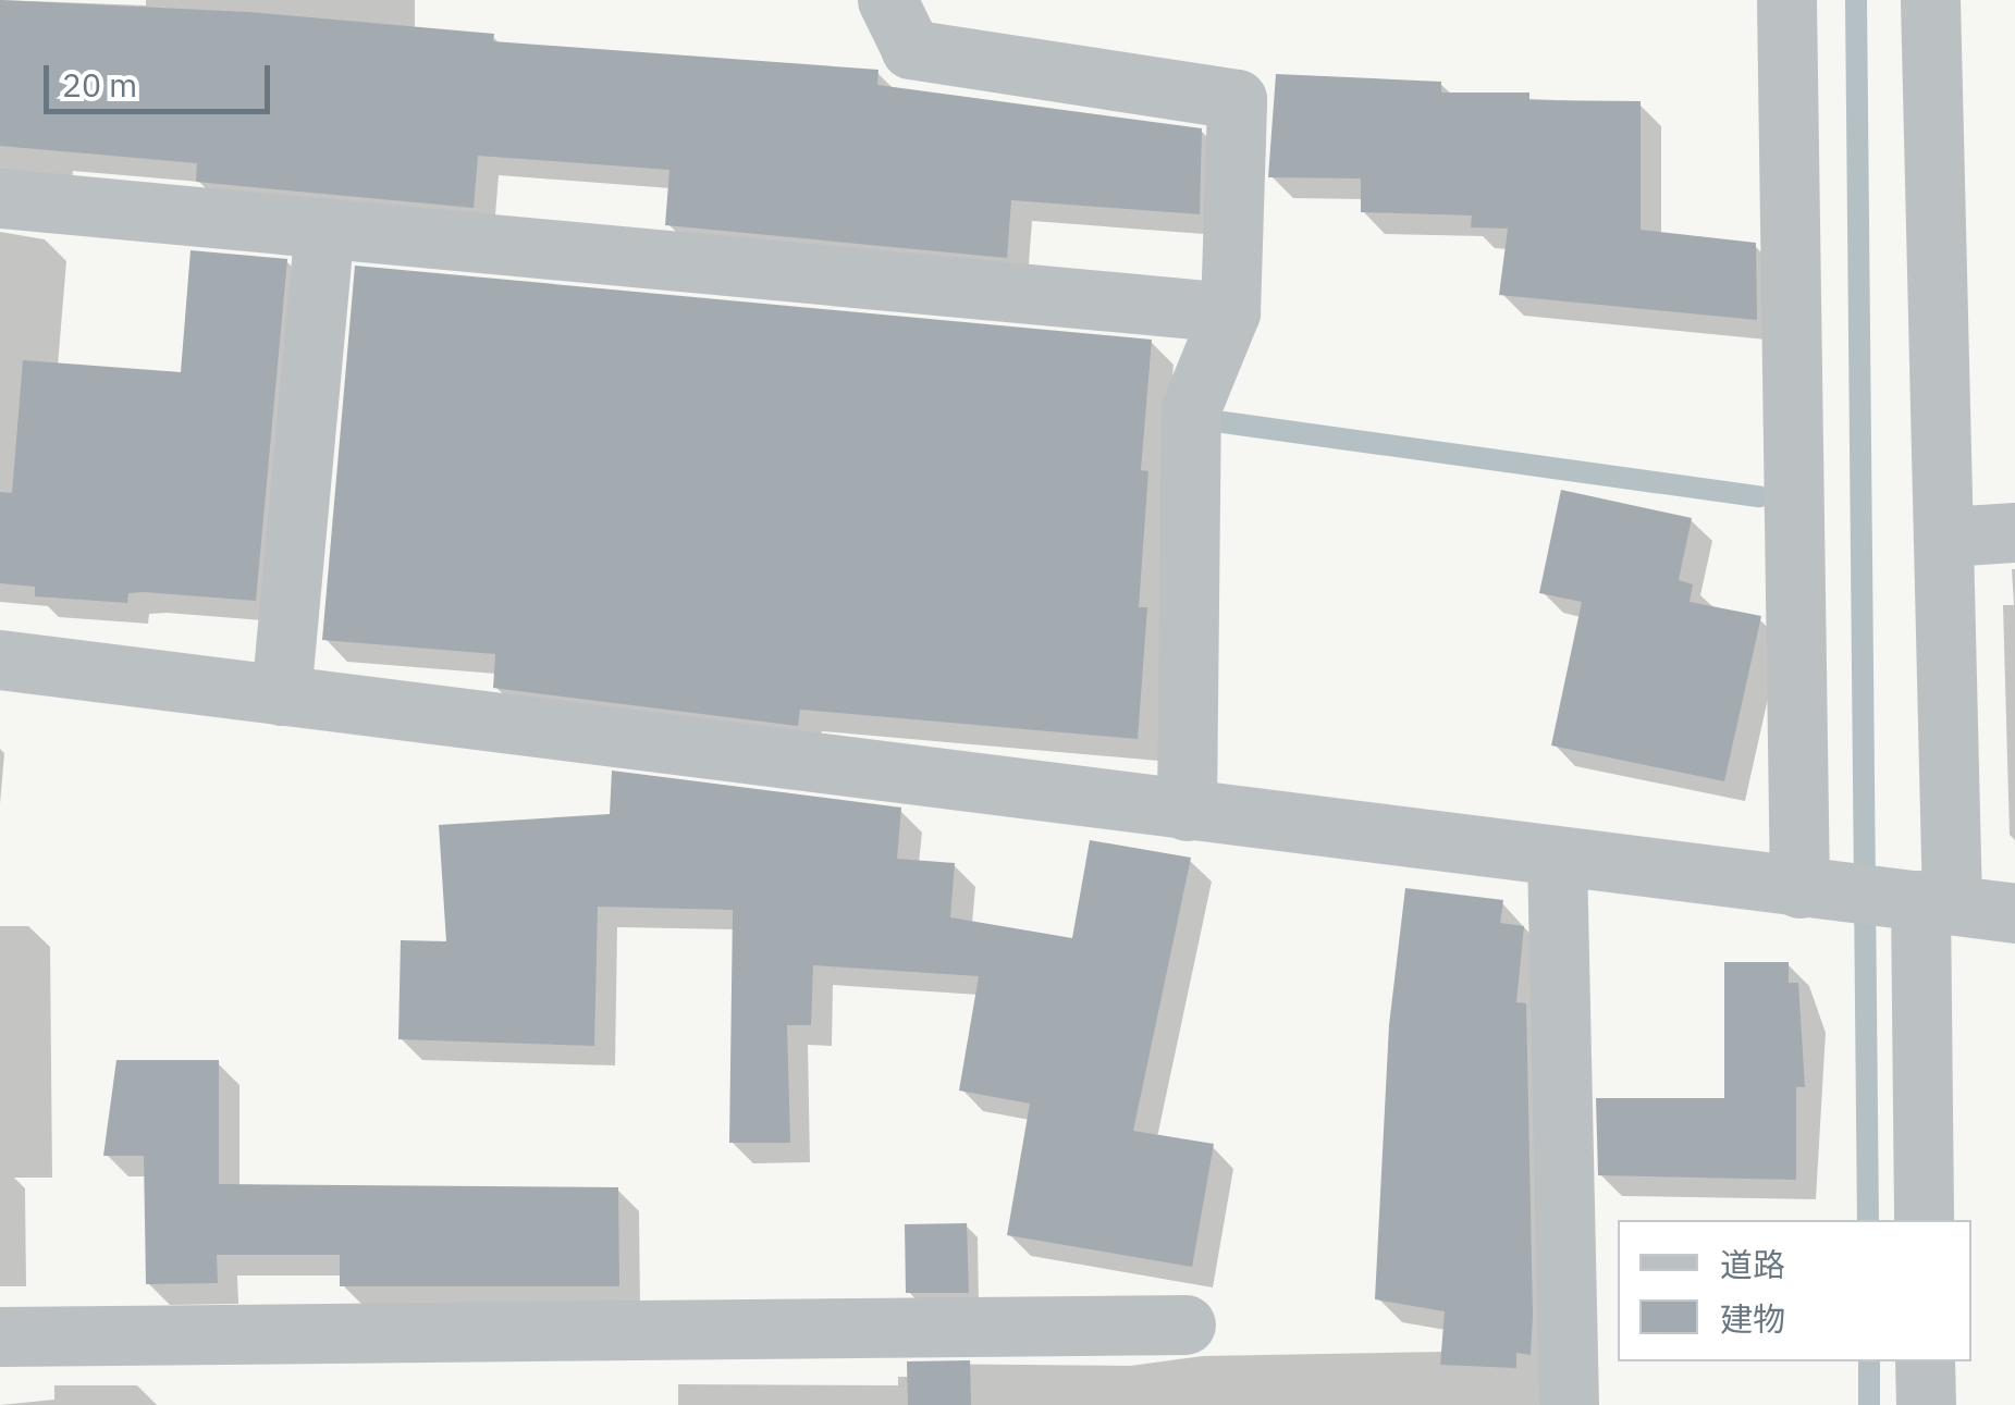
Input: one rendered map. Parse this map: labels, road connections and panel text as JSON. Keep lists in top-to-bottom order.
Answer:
{
  "legend": ["道路", "建物"],
  "scale_bar": "20 m"
}
